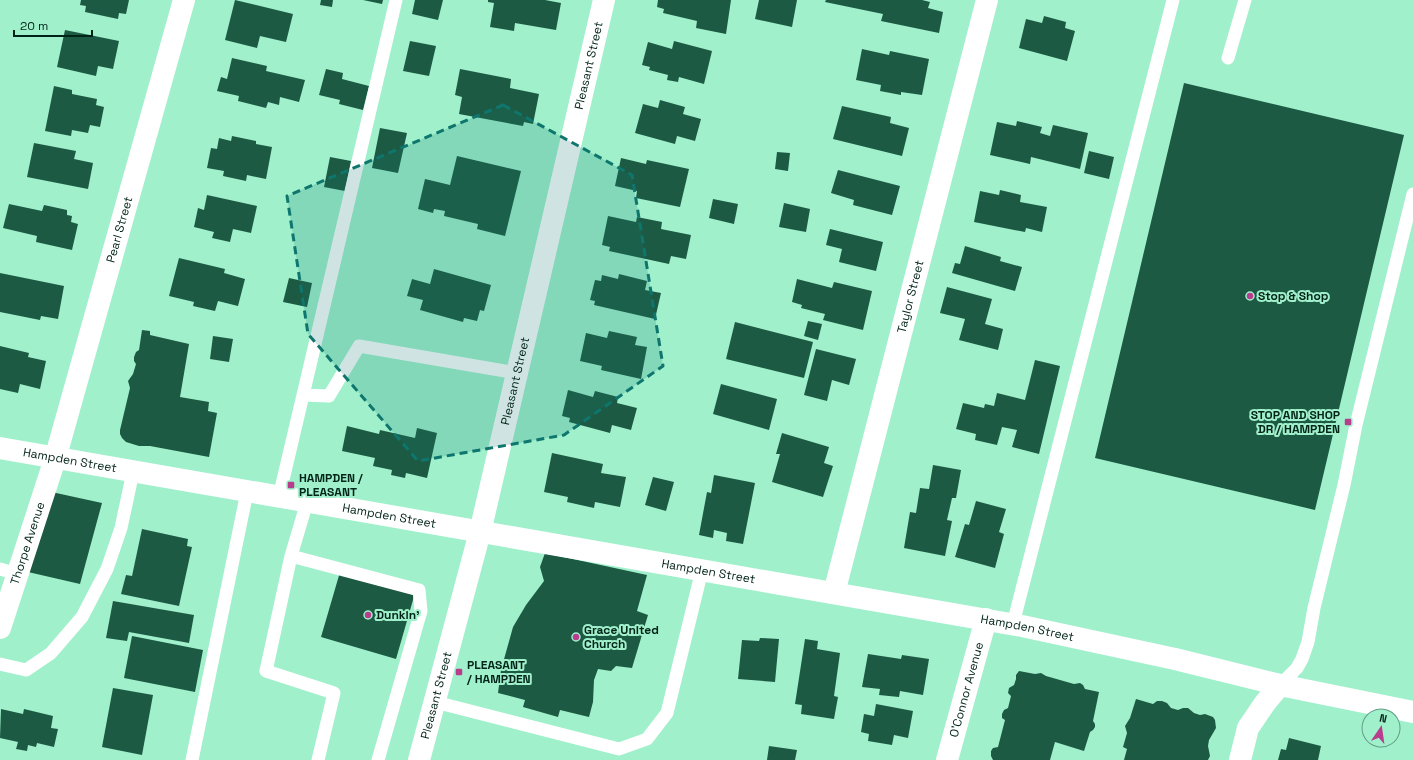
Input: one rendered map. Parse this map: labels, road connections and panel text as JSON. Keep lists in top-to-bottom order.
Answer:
{
  "streets": {
    "street": [
      "Pleasant Street",
      "Pearl Street",
      "Taylor Street",
      "Hampden Street",
      "Thorpe Avenue",
      "O'Connor Avenue"
    ]
  },
  "crossings": [
    ["Pleasant Street", "Hampden Street"],
    ["Pearl Street", "Hampden Street"],
    ["Pearl Street", "Thorpe Avenue"],
    ["Taylor Street", "Hampden Street"],
    ["Hampden Street", "Thorpe Avenue"],
    ["Hampden Street", "O'Connor Avenue"]
  ],
  "places": {
    "other": ["Stop & Shop", "Dunkin'", "Grace United Church"],
    "transit": ["STOP AND SHOP DR / HAMPDEN", "HAMPDEN / PLEASANT", "PLEASANT / HAMPDEN"]
  },
  "scale_bar": "20 m",
  "north": "top"
}
